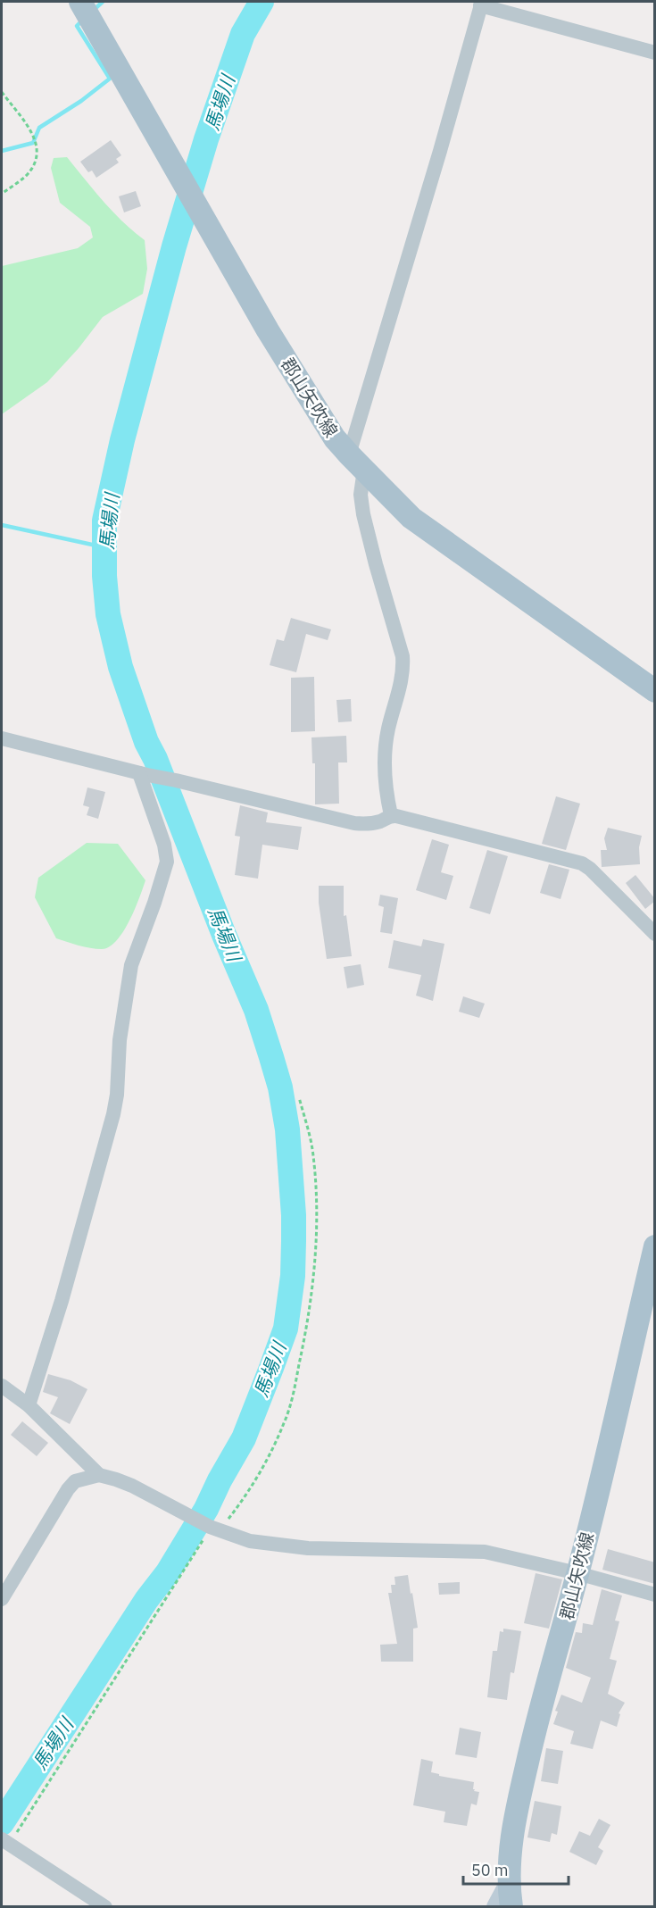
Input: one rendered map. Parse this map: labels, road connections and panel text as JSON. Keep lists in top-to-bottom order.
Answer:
{
  "streets": {
    "main road": ["郡山矢吹線"]
  },
  "water": ["馬場川"],
  "scale_bar": "50 m"
}
